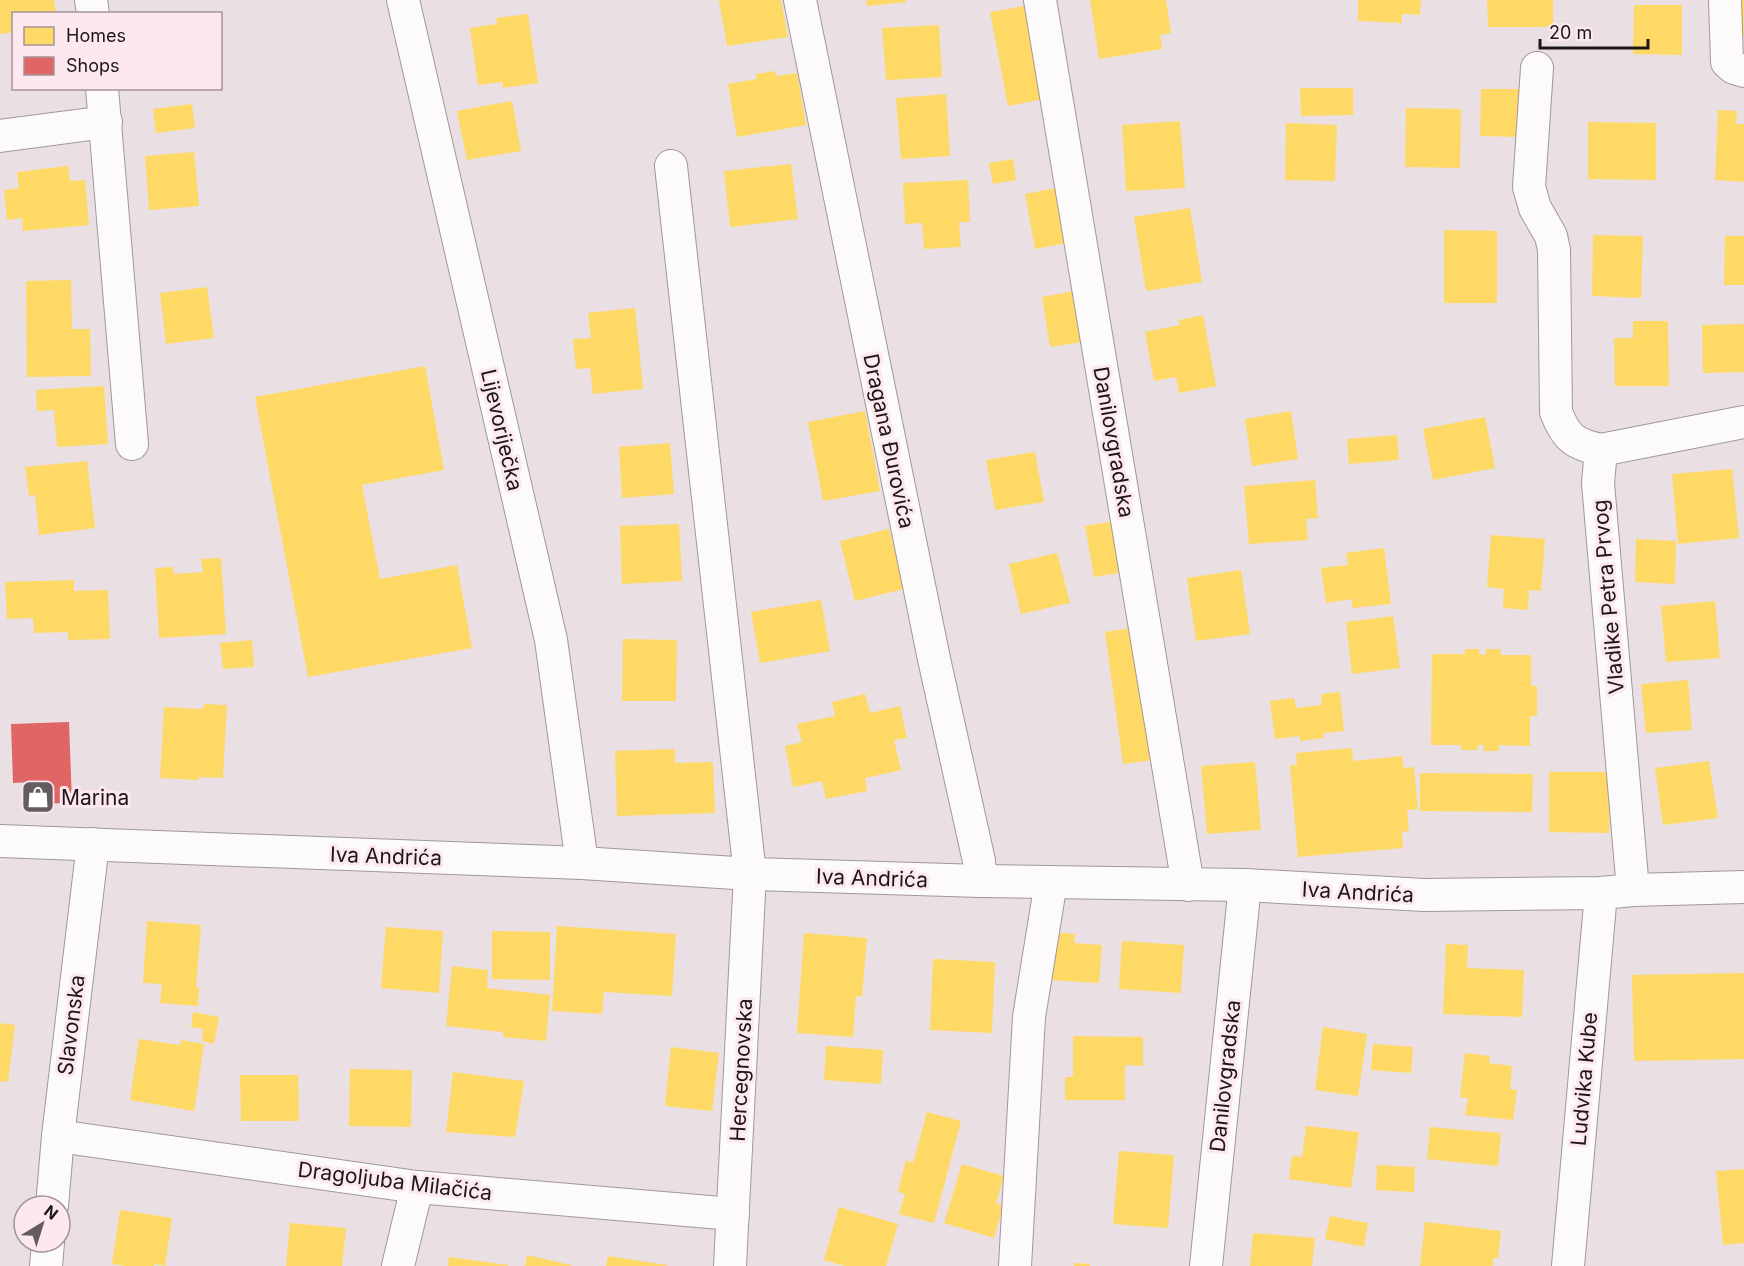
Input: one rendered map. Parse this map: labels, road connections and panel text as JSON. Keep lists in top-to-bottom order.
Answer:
{
  "streets": {
    "street": [
      "Lijevoriječka",
      "Dragana Đurovića",
      "Danilovgradska",
      "Vladike Petra Prvog",
      "Iva Andrića",
      "Slavonska",
      "Hercegnovska",
      "Ludvika Kube",
      "Dragoljuba Milačića"
    ]
  },
  "crossings": [
    ["Lijevoriječka", "Iva Andrića"],
    ["Dragana Đurovića", "Iva Andrića"],
    ["Danilovgradska", "Iva Andrića"],
    ["Vladike Petra Prvog", "Iva Andrića"],
    ["Iva Andrića", "Slavonska"],
    ["Iva Andrića", "Hercegnovska"],
    ["Iva Andrića", "Ludvika Kube"],
    ["Slavonska", "Dragoljuba Milačića"],
    ["Hercegnovska", "Dragoljuba Milačića"]
  ],
  "places": {
    "shop": ["Marina"]
  },
  "legend": ["Homes", "Shops"],
  "scale_bar": "20 m",
  "north": "top right"
}
